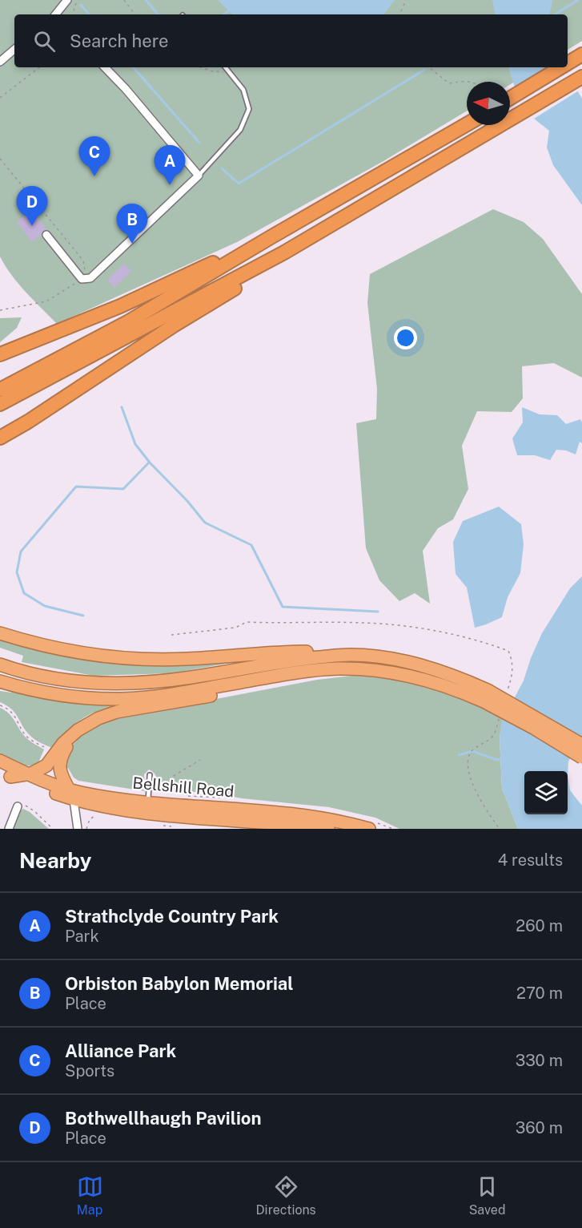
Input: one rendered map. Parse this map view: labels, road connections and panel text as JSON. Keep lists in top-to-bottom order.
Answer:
{
  "streets": {
    "highway": ["Bellshill Road"]
  },
  "north": "left",
  "page": {
    "search": "Search here",
    "pins": [
      "C",
      "A",
      "D",
      "B"
    ],
    "heading": ["Nearby", "4 results"],
    "list": [
      {
        "mark": "A",
        "name": "Strathclyde Country Park",
        "note": "Park",
        "value": "260 m"
      },
      {
        "mark": "B",
        "name": "Orbiston Babylon Memorial",
        "note": "Place",
        "value": "270 m"
      },
      {
        "mark": "C",
        "name": "Alliance Park",
        "note": "Sports",
        "value": "330 m"
      },
      {
        "mark": "D",
        "name": "Bothwellhaugh Pavilion",
        "note": "Place",
        "value": "360 m"
      }
    ],
    "nav": ["Map", "Directions", "Saved"]
  }
}
